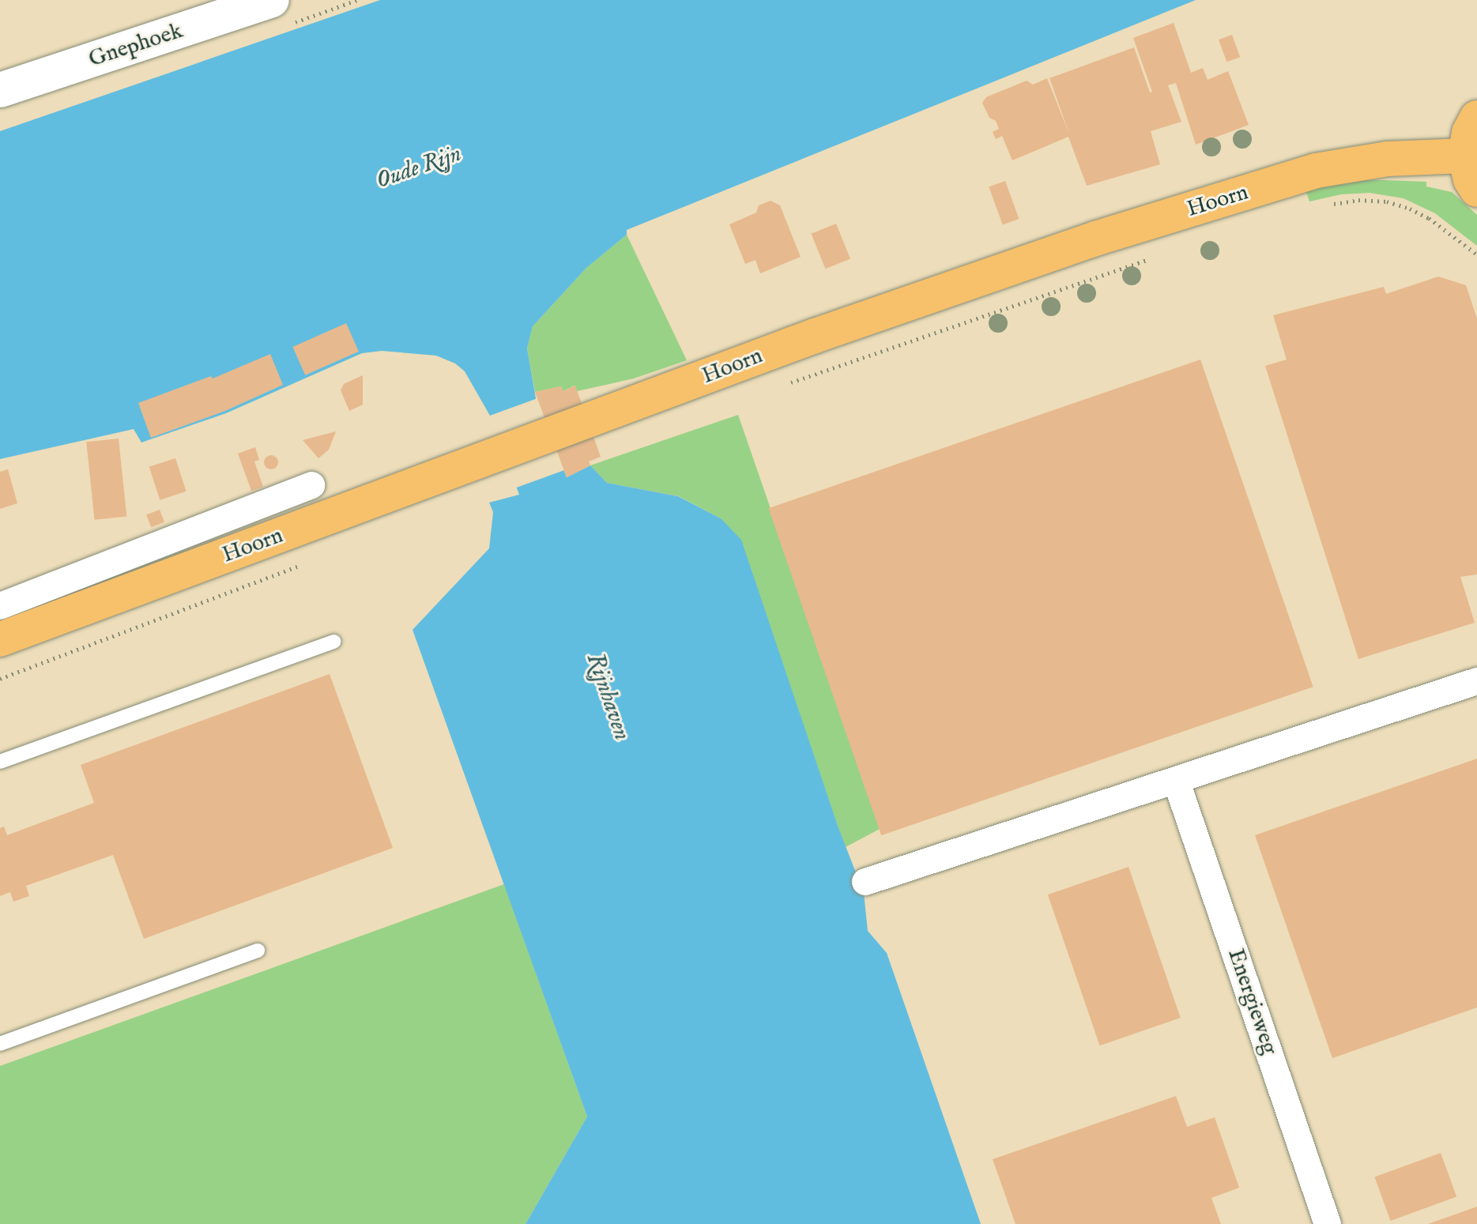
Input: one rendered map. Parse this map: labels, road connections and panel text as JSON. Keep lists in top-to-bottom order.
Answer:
{
  "streets": {
    "main road": ["Hoorn"],
    "street": ["Gnephoek", "Energieweg"]
  },
  "water": ["Oude Rijn", "Rijnhaven"]
}
